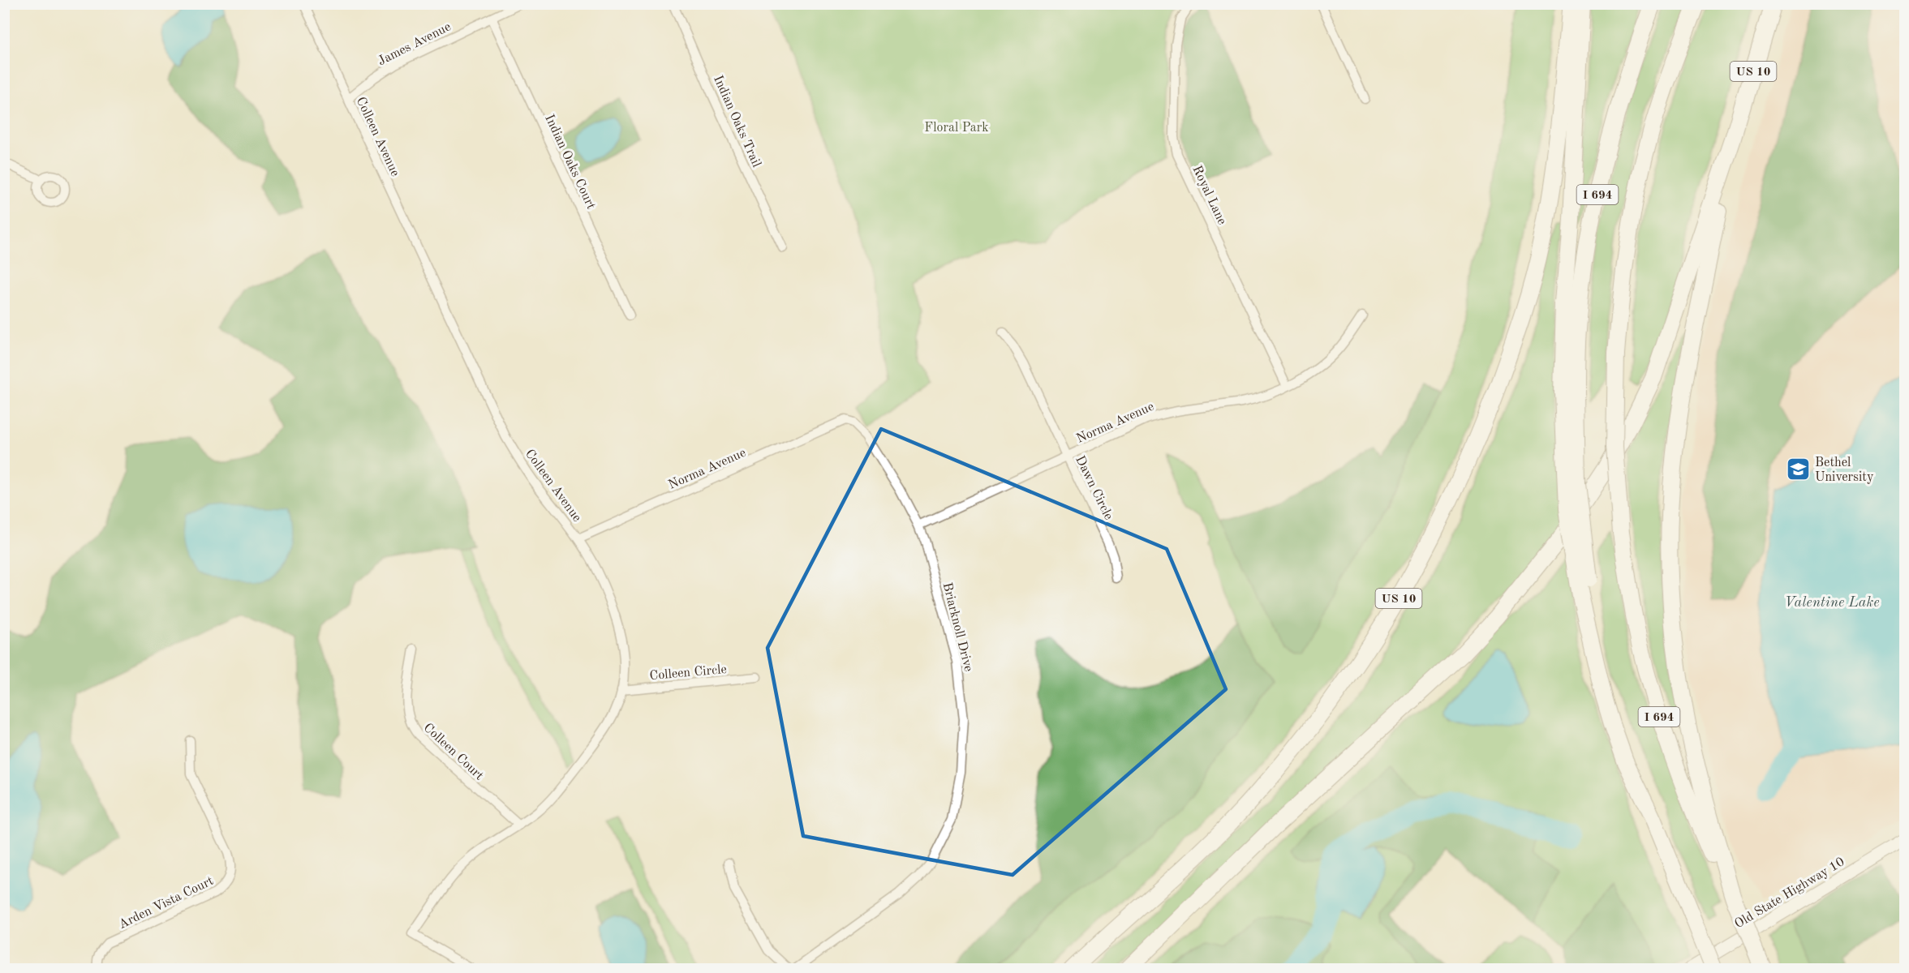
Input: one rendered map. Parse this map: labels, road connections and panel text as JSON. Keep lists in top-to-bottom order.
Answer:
{
  "streets": {
    "highway": ["US 10", "I 694"],
    "street": [
      "James Avenue",
      "Indian Oaks Trail",
      "Colleen Avenue",
      "Indian Oaks Court",
      "Royal Lane",
      "Norma Avenue",
      "Dawn Circle",
      "Briarknoll Drive",
      "Colleen Circle",
      "Colleen Court",
      "Old State Highway 10",
      "Arden Vista Court"
    ]
  },
  "crossings": [
    ["James Avenue", "Colleen Avenue"],
    ["James Avenue", "Indian Oaks Court"],
    ["Colleen Avenue", "Norma Avenue"],
    ["Colleen Avenue", "Colleen Circle"],
    ["Colleen Avenue", "Colleen Court"],
    ["Royal Lane", "Norma Avenue"],
    ["Norma Avenue", "Dawn Circle"],
    ["Norma Avenue", "Briarknoll Drive"]
  ],
  "water": ["Valentine Lake"],
  "parks": ["Floral Park"],
  "places": {
    "school or university": ["Bethel University"]
  }
}
